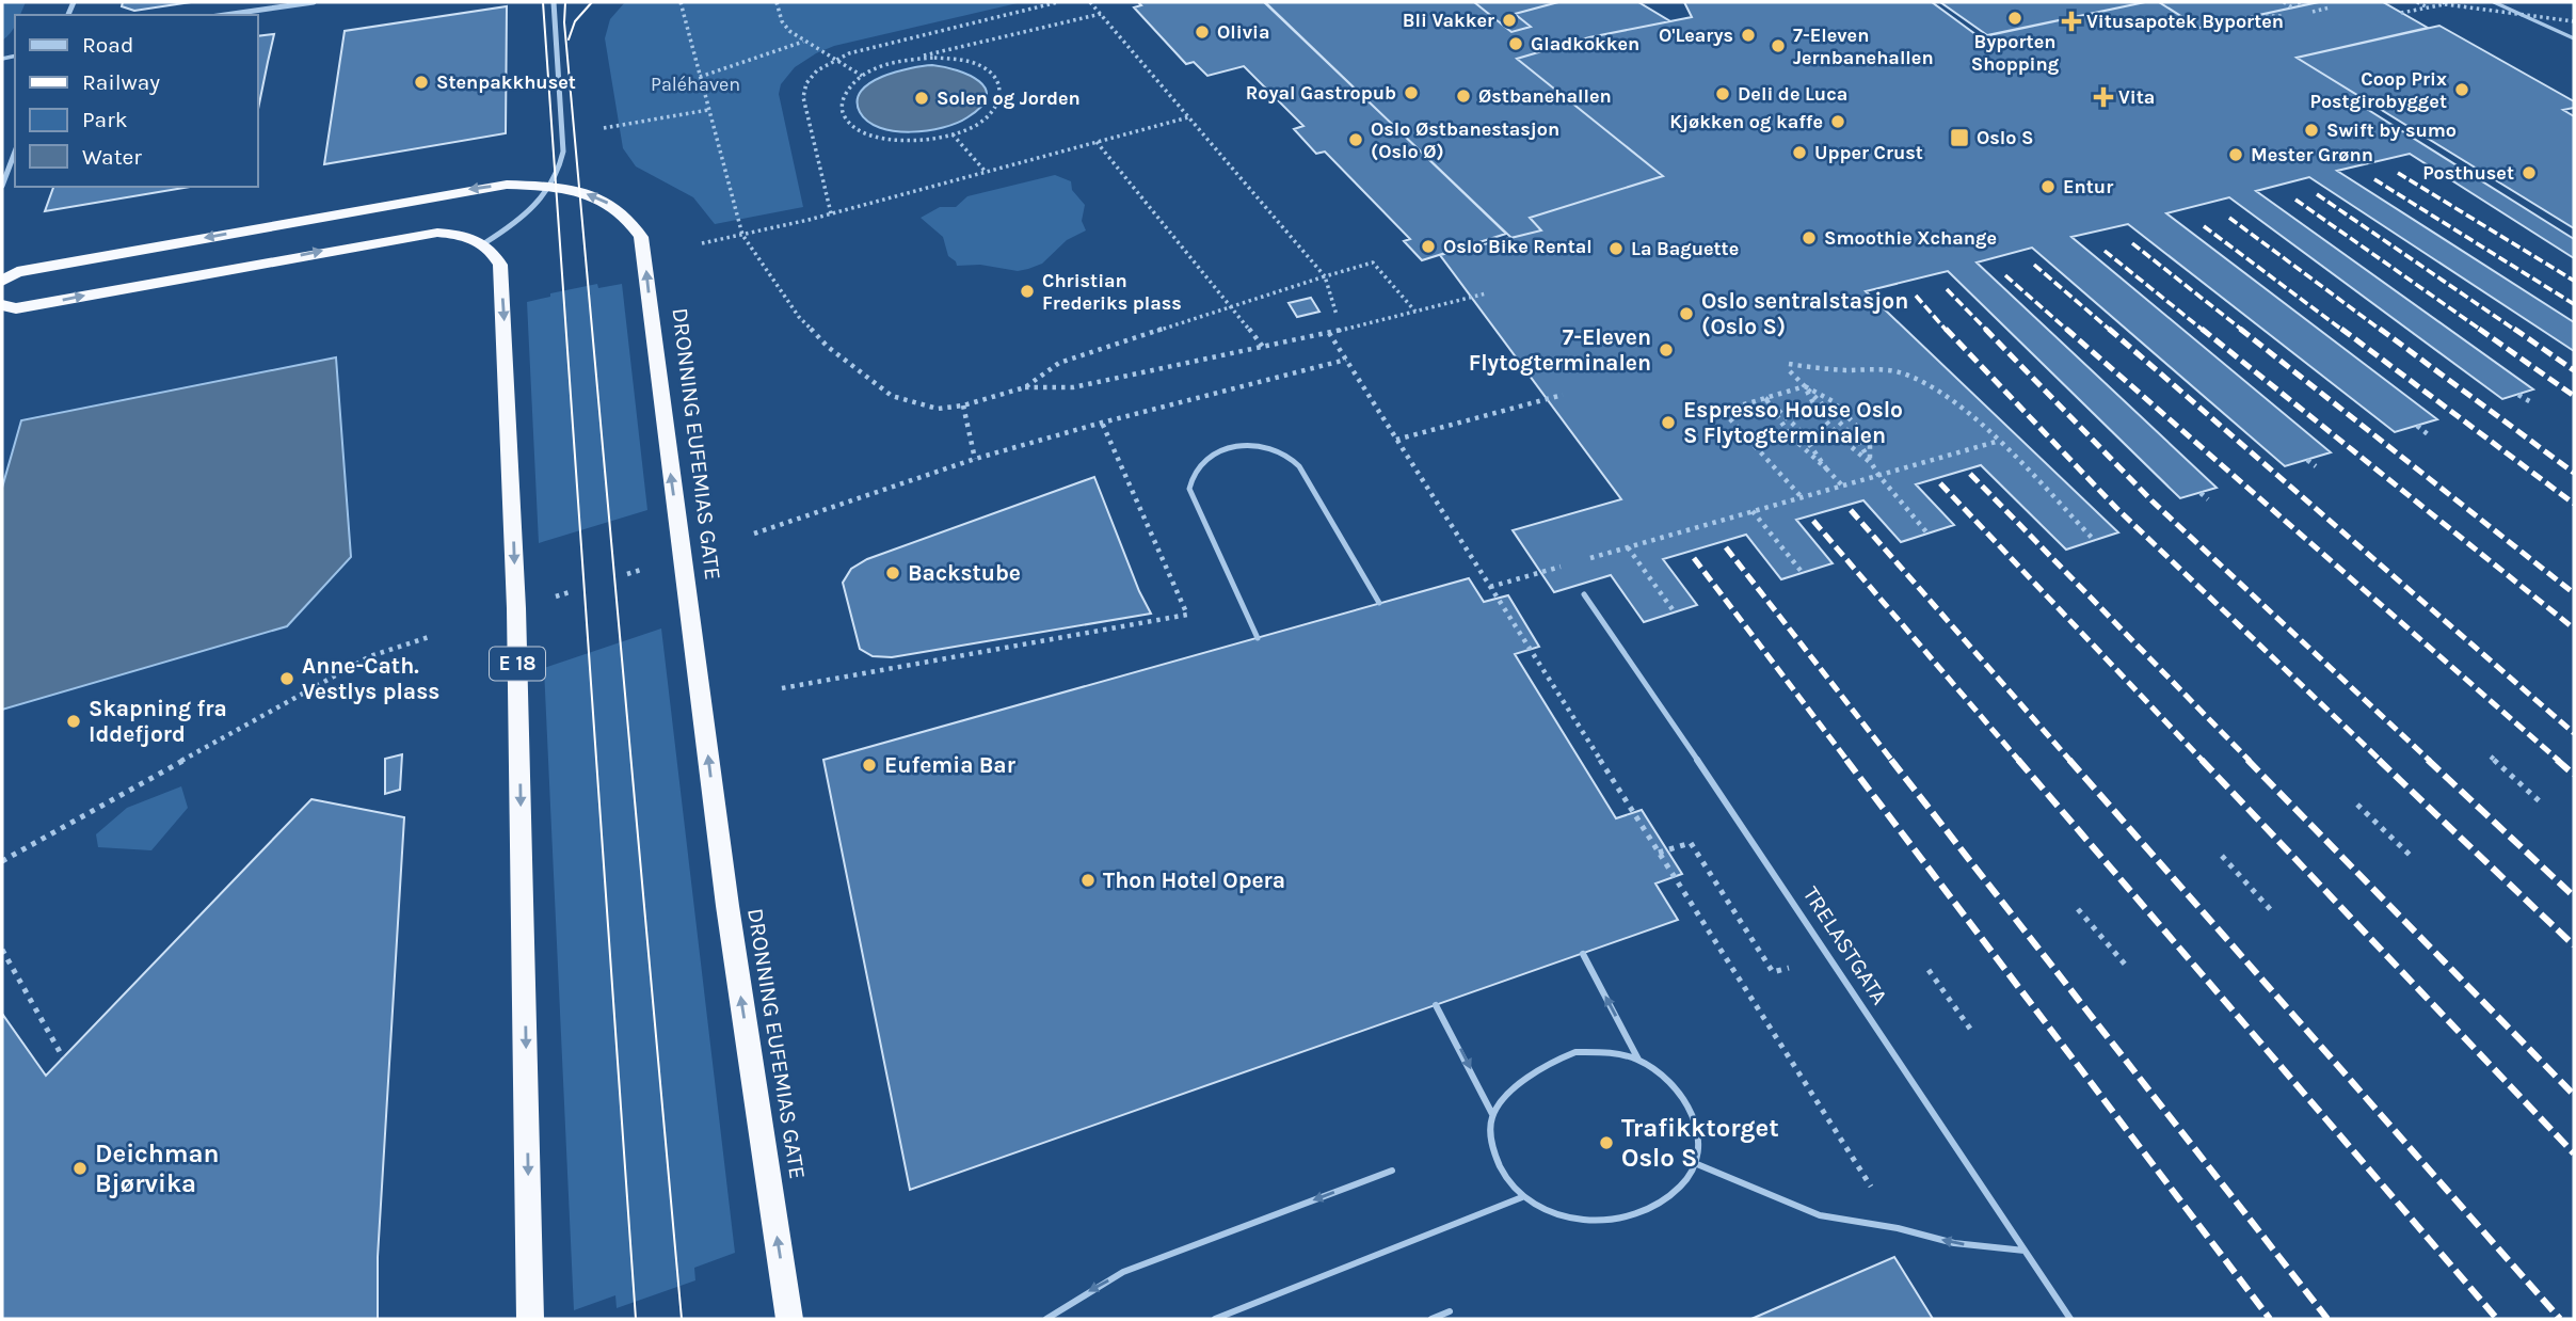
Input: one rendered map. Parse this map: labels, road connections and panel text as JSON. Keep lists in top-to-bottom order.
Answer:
{
  "streets": {
    "highway": ["DRONNING EUFEMIAS GATE", "E 18"],
    "lane": ["TRELASTGATA"]
  },
  "parks": ["Paléhaven"],
  "places": {
    "other": [
      "Byporten Shopping",
      "Bli Vakker",
      "Olivia",
      "O'Learys",
      "Gladkokken",
      "7-Eleven Jernbanehallen",
      "Stenpakkhuset",
      "Coop Prix Postgirobygget",
      "Royal Gastropub",
      "Deli de Luca",
      "Østbanehallen",
      "Solen og Jorden",
      "Kjøkken og kaffe",
      "Swift by sumo",
      "Oslo Østbanestasjon (Oslo Ø)",
      "Upper Crust",
      "Mester Grønn",
      "Posthuset",
      "Entur",
      "Smoothie Xchange",
      "Oslo Bike Rental",
      "La Baguette",
      "Christian Frederiks plass",
      "Oslo sentralstasjon (Oslo S)",
      "7-Eleven Flytogterminalen",
      "Espresso House Oslo S Flytogterminalen",
      "Backstube",
      "Anne-Cath. Vestlys plass",
      "Skapning fra Iddefjord",
      "Eufemia Bar",
      "Thon Hotel Opera",
      "Trafikktorget Oslo S",
      "Deichman Bjørvika"
    ],
    "health": ["Vitusapotek Byporten", "Vita"],
    "transit": ["Oslo S"]
  },
  "legend": [
    "Road",
    "Railway",
    "Park",
    "Water"
  ]
}
